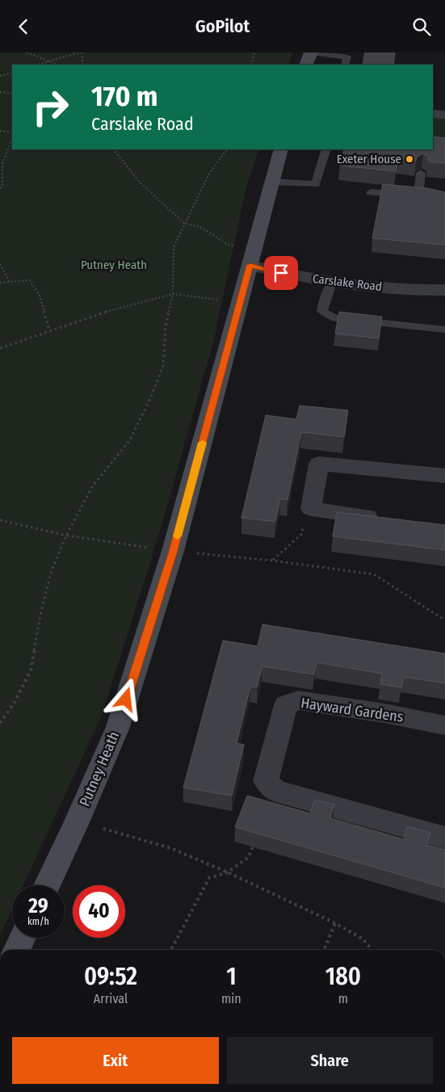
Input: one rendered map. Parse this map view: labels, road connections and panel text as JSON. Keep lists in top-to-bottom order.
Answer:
{
  "streets": {
    "street": ["Carslake Road", "Hayward Gardens", "Putney Heath"]
  },
  "crossings": [
    ["Carslake Road", "Putney Heath"]
  ],
  "parks": ["Putney Heath"],
  "places": ["Exeter House"],
  "page": {
    "header": "GoPilot",
    "turn": ["170 m", "Carslake Road"],
    "speed": "29 km/h",
    "limit": "40",
    "eta": [
      "09:52",
      "Arrival",
      "1",
      "min",
      "180",
      "m"
    ],
    "buttons": ["Exit", "Share"]
  }
}
